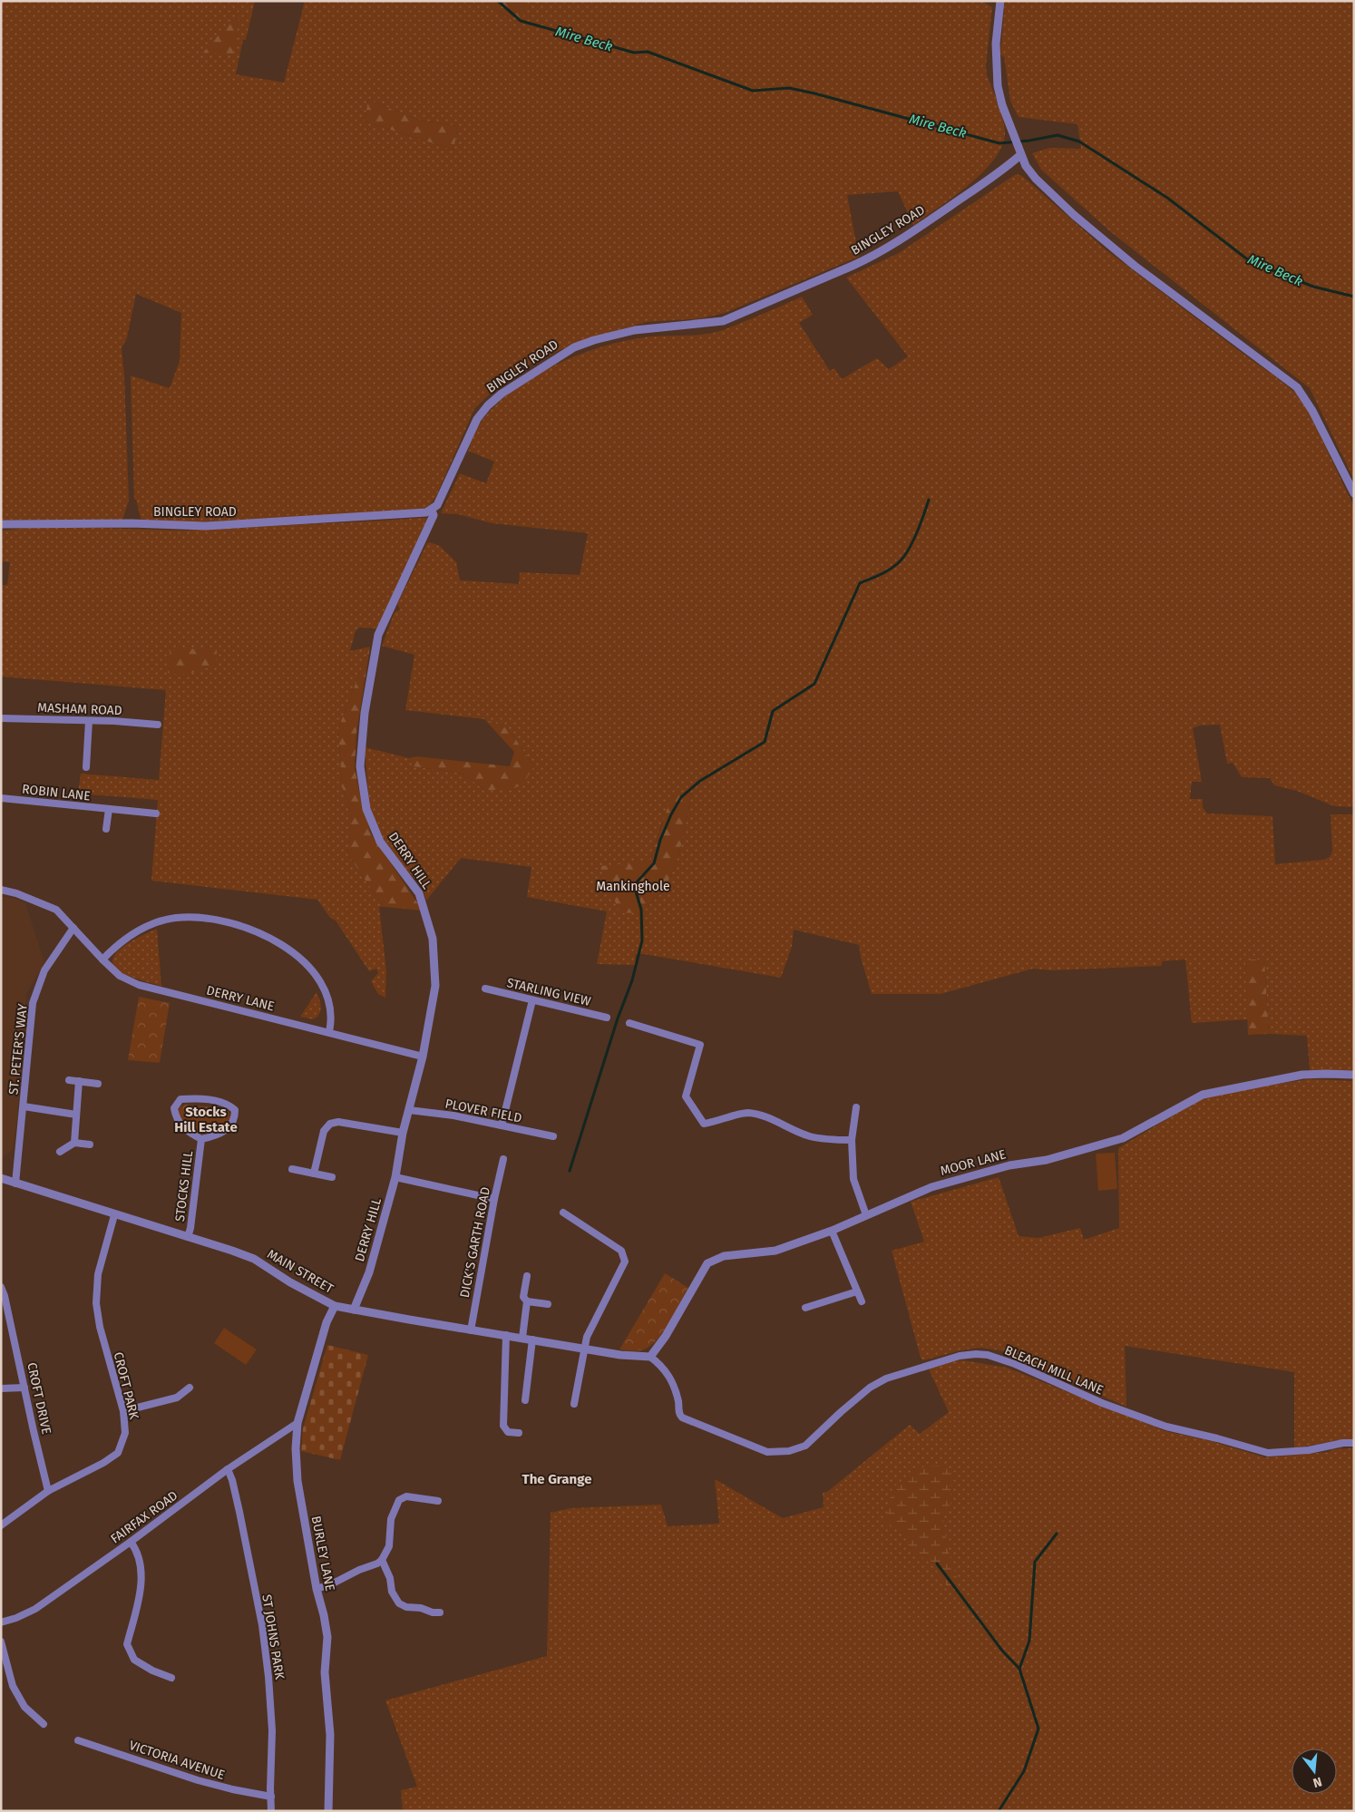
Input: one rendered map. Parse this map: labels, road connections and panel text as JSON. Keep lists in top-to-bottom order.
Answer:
{
  "streets": {
    "street": [
      "BINGLEY ROAD",
      "MASHAM ROAD",
      "ROBIN LANE",
      "DERRY HILL",
      "STARLING VIEW",
      "DERRY LANE",
      "ST. PETER'S WAY",
      "PLOVER FIELD",
      "MOOR LANE",
      "STOCKS HILL",
      "DICK'S GARTH ROAD",
      "MAIN STREET",
      "BLEACH MILL LANE",
      "CROFT PARK",
      "CROFT DRIVE",
      "FAIRFAX ROAD",
      "BURLEY LANE",
      "ST JOHNS PARK",
      "VICTORIA AVENUE"
    ]
  },
  "crossings": [
    ["BINGLEY ROAD", "DERRY HILL"],
    ["DERRY HILL", "DERRY LANE"],
    ["DERRY HILL", "PLOVER FIELD"],
    ["DERRY HILL", "MAIN STREET"],
    ["DERRY LANE", "ST. PETER'S WAY"],
    ["ST. PETER'S WAY", "MAIN STREET"],
    ["MOOR LANE", "MAIN STREET"],
    ["MOOR LANE", "BLEACH MILL LANE"],
    ["STOCKS HILL", "MAIN STREET"],
    ["DICK'S GARTH ROAD", "MAIN STREET"],
    ["MAIN STREET", "BLEACH MILL LANE"],
    ["MAIN STREET", "CROFT PARK"],
    ["MAIN STREET", "BURLEY LANE"],
    ["CROFT PARK", "CROFT DRIVE"],
    ["FAIRFAX ROAD", "BURLEY LANE"],
    ["FAIRFAX ROAD", "ST JOHNS PARK"],
    ["ST JOHNS PARK", "VICTORIA AVENUE"]
  ],
  "districts": ["Stocks Hill Estate", "The Grange"],
  "water": ["Mire Beck"],
  "parks": ["Mankinghole"],
  "north": "bottom"
}
